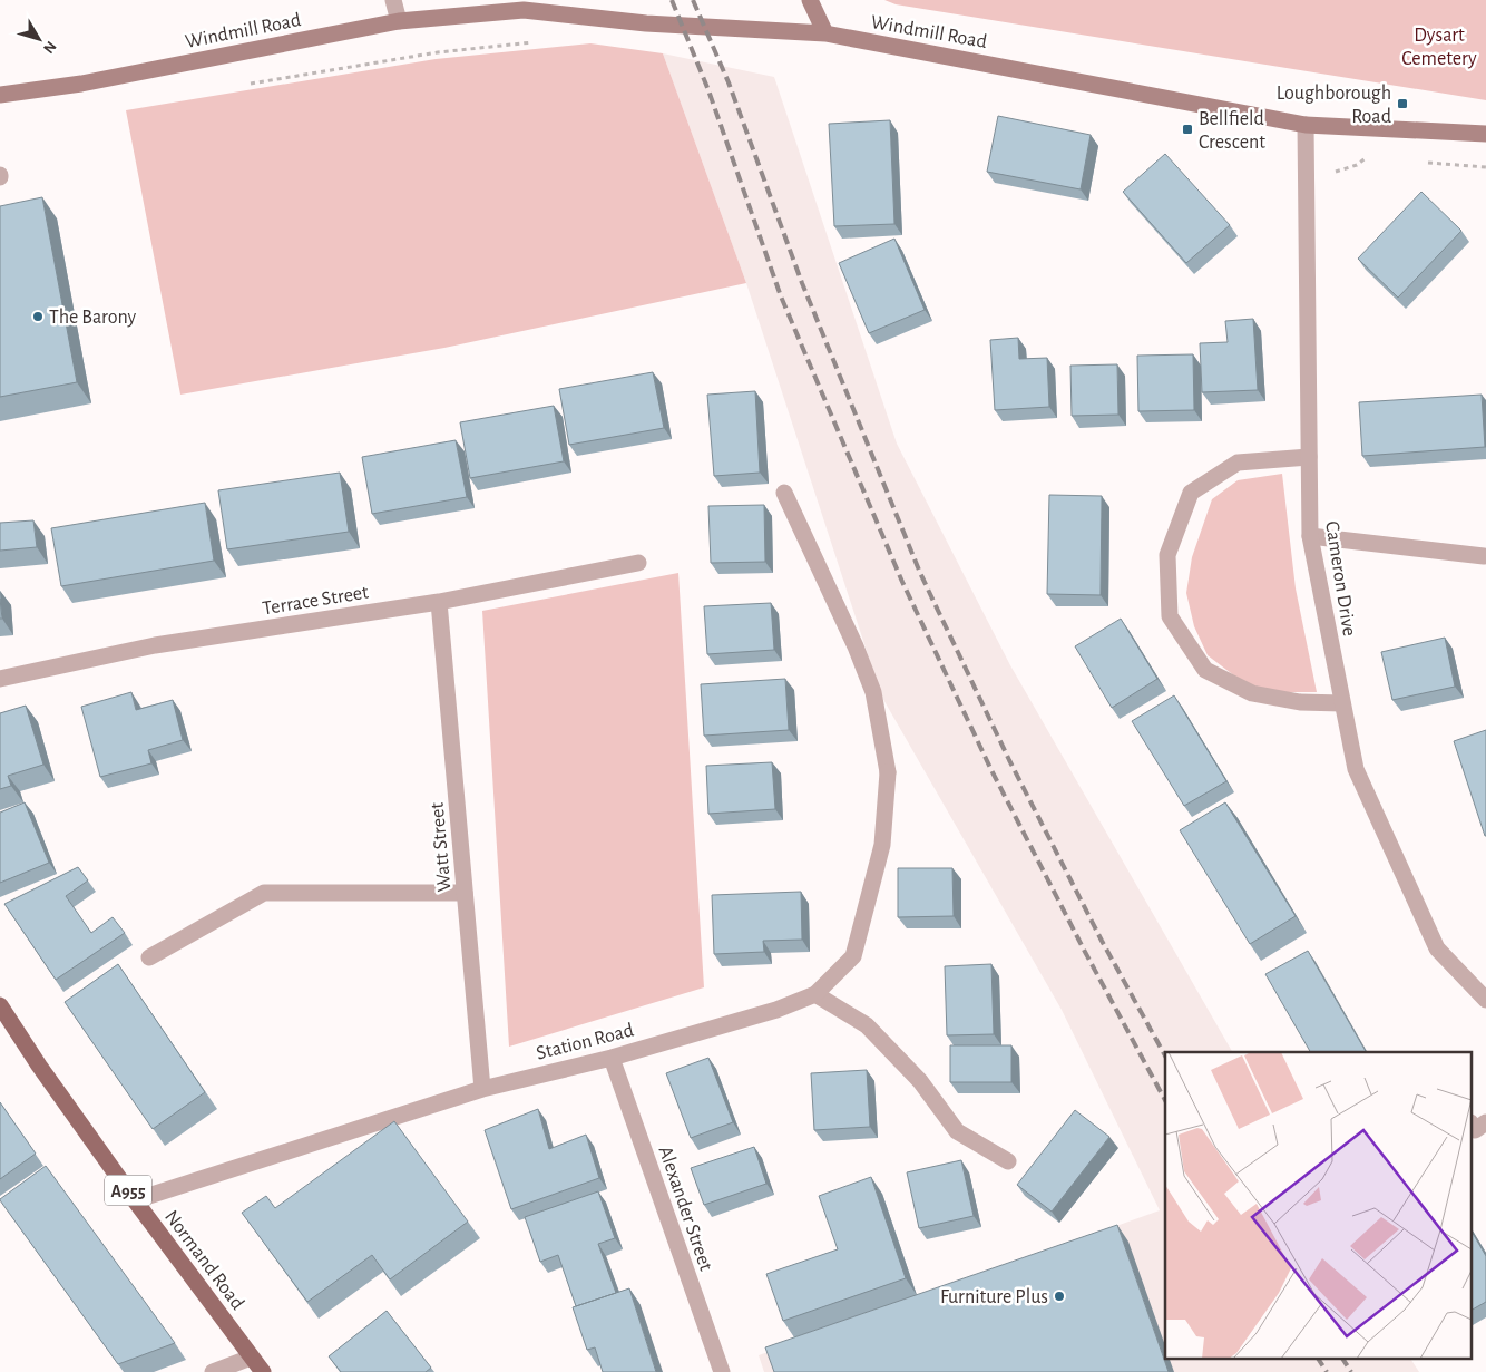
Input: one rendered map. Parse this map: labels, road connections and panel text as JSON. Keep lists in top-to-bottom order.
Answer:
{
  "streets": {
    "main road": ["Windmill Road", "A955", "Normand Road"],
    "street": [
      "Cameron Drive",
      "Terrace Street",
      "Watt Street",
      "Station Road",
      "Alexander Street"
    ]
  },
  "crossings": [
    ["Windmill Road", "Cameron Drive"],
    ["Terrace Street", "Watt Street"],
    ["Watt Street", "Station Road"],
    ["Station Road", "Alexander Street"],
    ["Station Road", "Normand Road"]
  ],
  "parks": ["Dysart Cemetery"],
  "places": {
    "transit": ["Loughborough Road", "Bellfield Crescent"],
    "other": ["The Barony", "Furniture Plus"]
  },
  "north": "bottom right"
}
